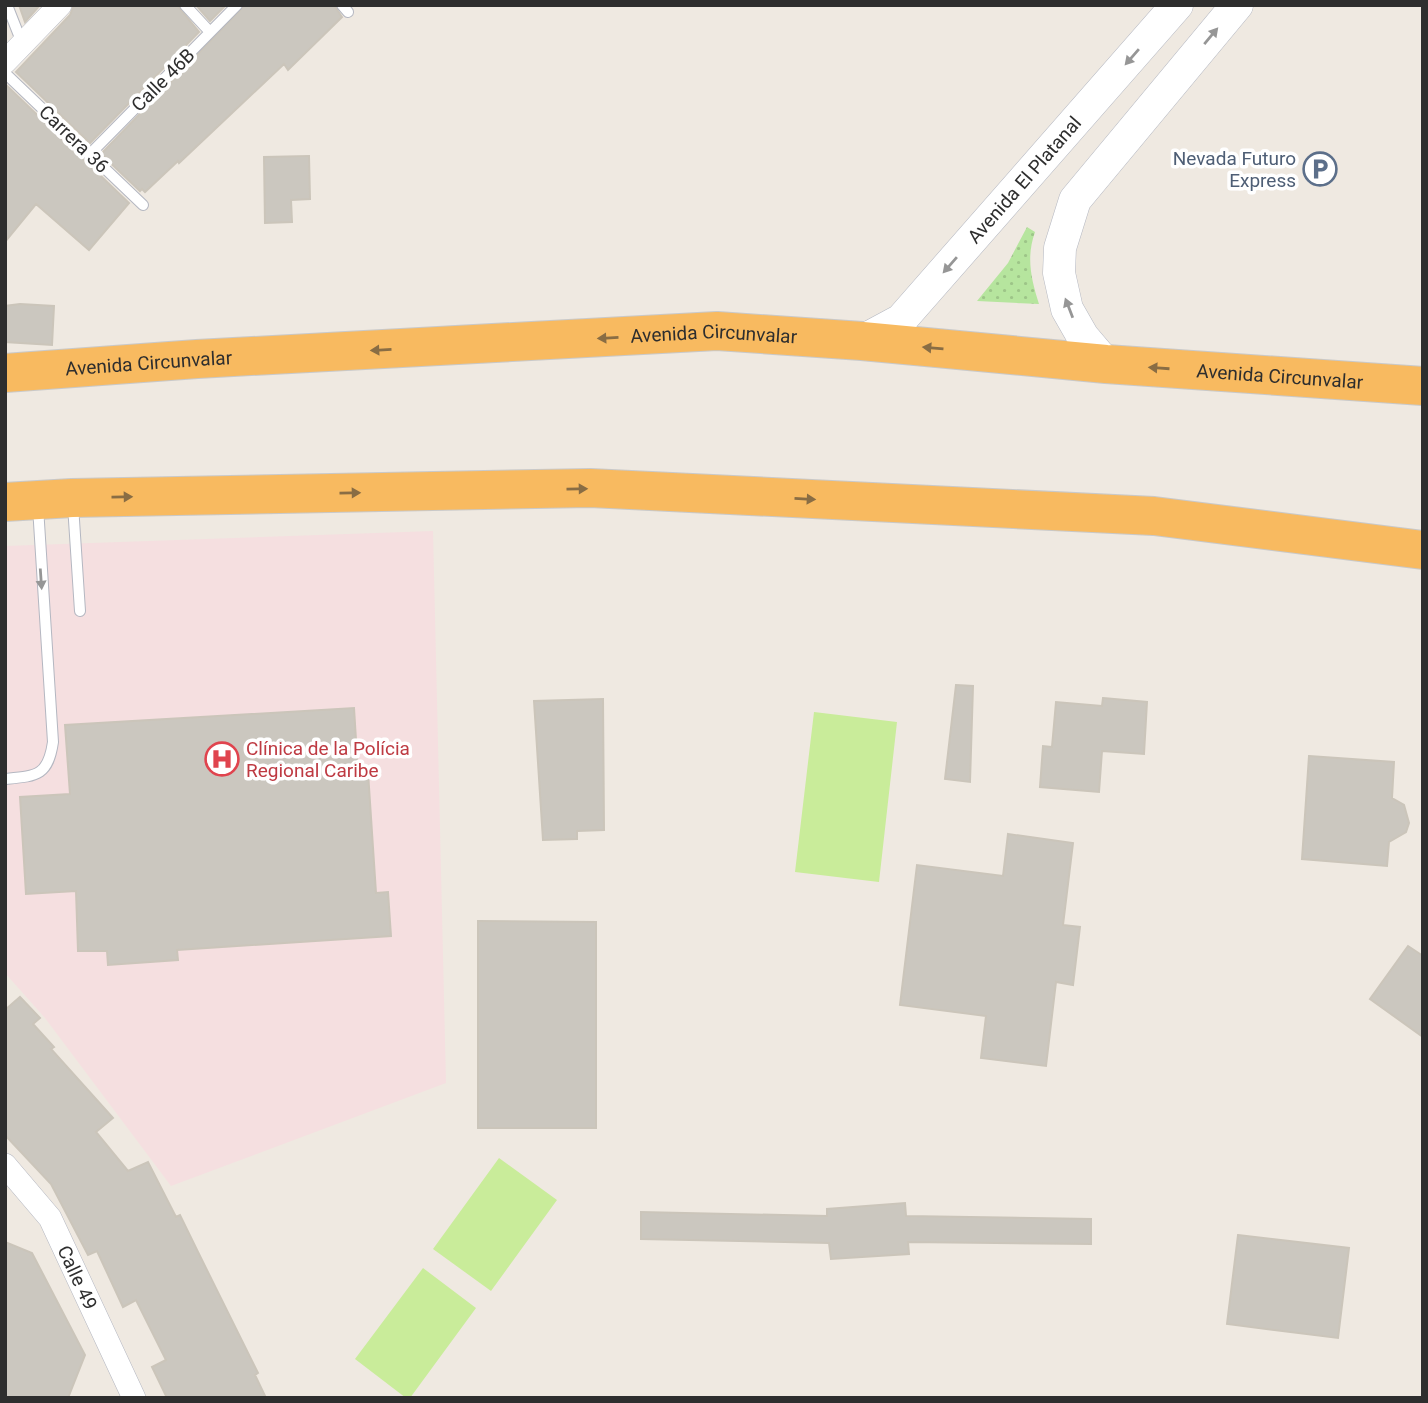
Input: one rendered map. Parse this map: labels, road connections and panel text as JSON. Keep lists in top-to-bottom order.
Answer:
{
  "streets": {
    "highway": ["Avenida Circunvalar"],
    "main road": ["Avenida El Platanal"],
    "street": ["Calle 49"],
    "lane": ["Calle 46B", "Carrera 36"]
  },
  "crossings": [
    ["Calle 46B", "Carrera 36"],
    ["Avenida El Platanal", "Avenida Circunvalar"]
  ],
  "one_way": ["Avenida El Platanal"],
  "places": {
    "parking": ["Nevada Futuro Express"],
    "hospital": ["Clínica de la Polícia Regional Caribe"]
  }
}
